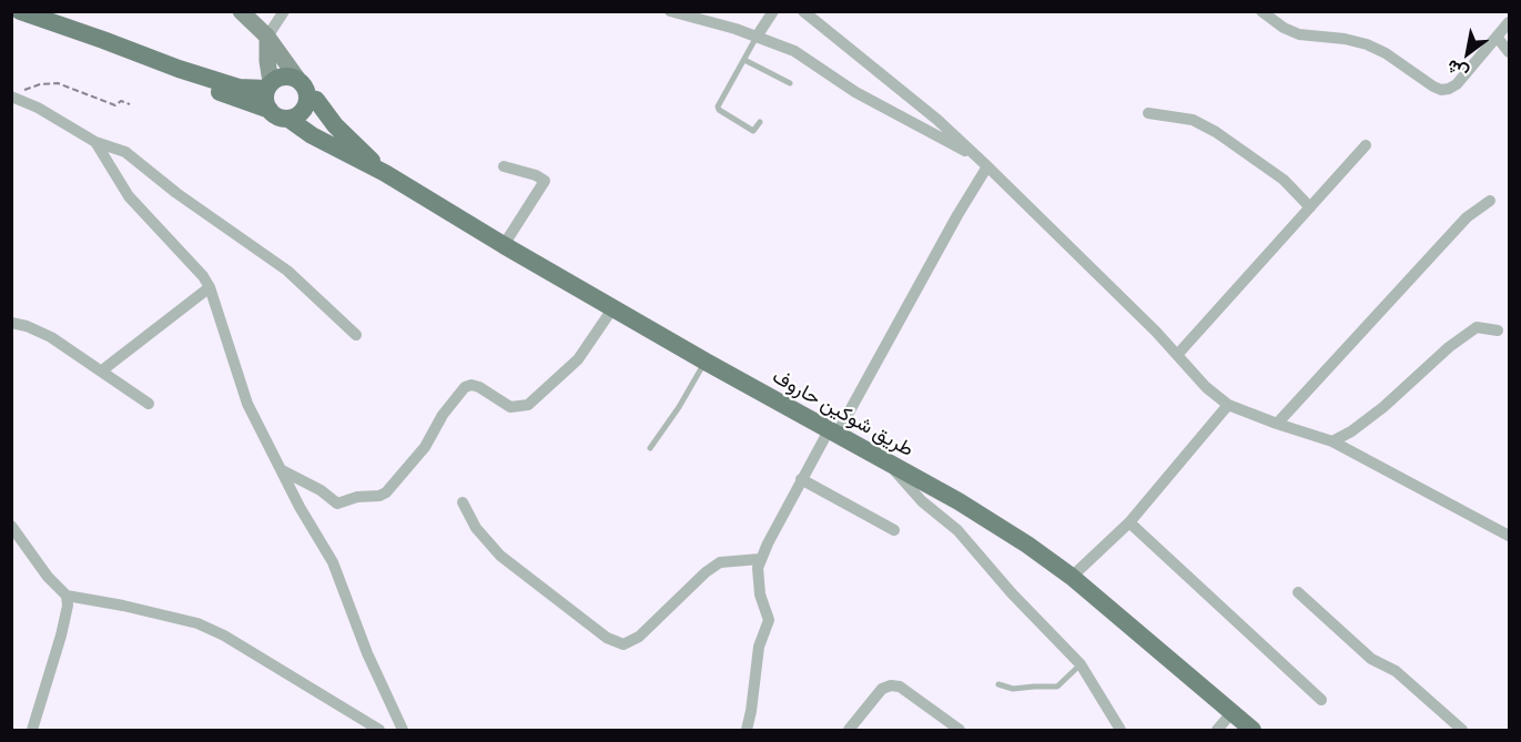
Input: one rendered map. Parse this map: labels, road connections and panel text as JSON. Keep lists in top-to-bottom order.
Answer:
{
  "streets": {
    "main road": ["طريق شوكين حاروف"]
  },
  "north": "bottom left"
}
